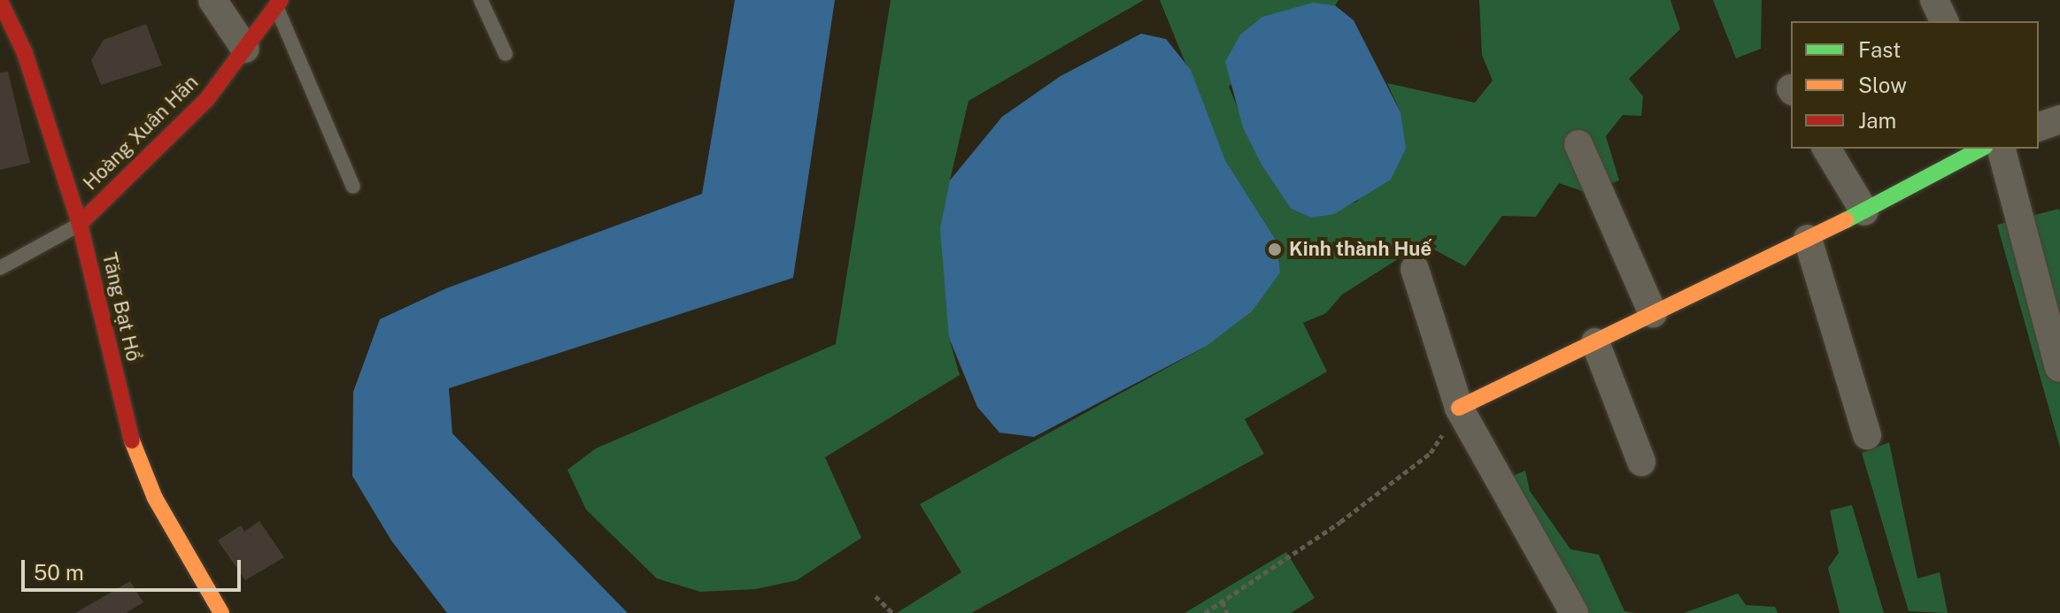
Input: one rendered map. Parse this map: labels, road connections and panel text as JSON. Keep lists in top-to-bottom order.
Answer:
{
  "streets": {
    "street": ["Hoàng Xuân Hãn", "Tăng Bạt Hổ"]
  },
  "crossings": [
    ["Hoàng Xuân Hãn", "Tăng Bạt Hổ"]
  ],
  "places": ["Kinh thành Huế"],
  "legend": ["Fast", "Slow", "Jam"],
  "scale_bar": "50 m"
}
